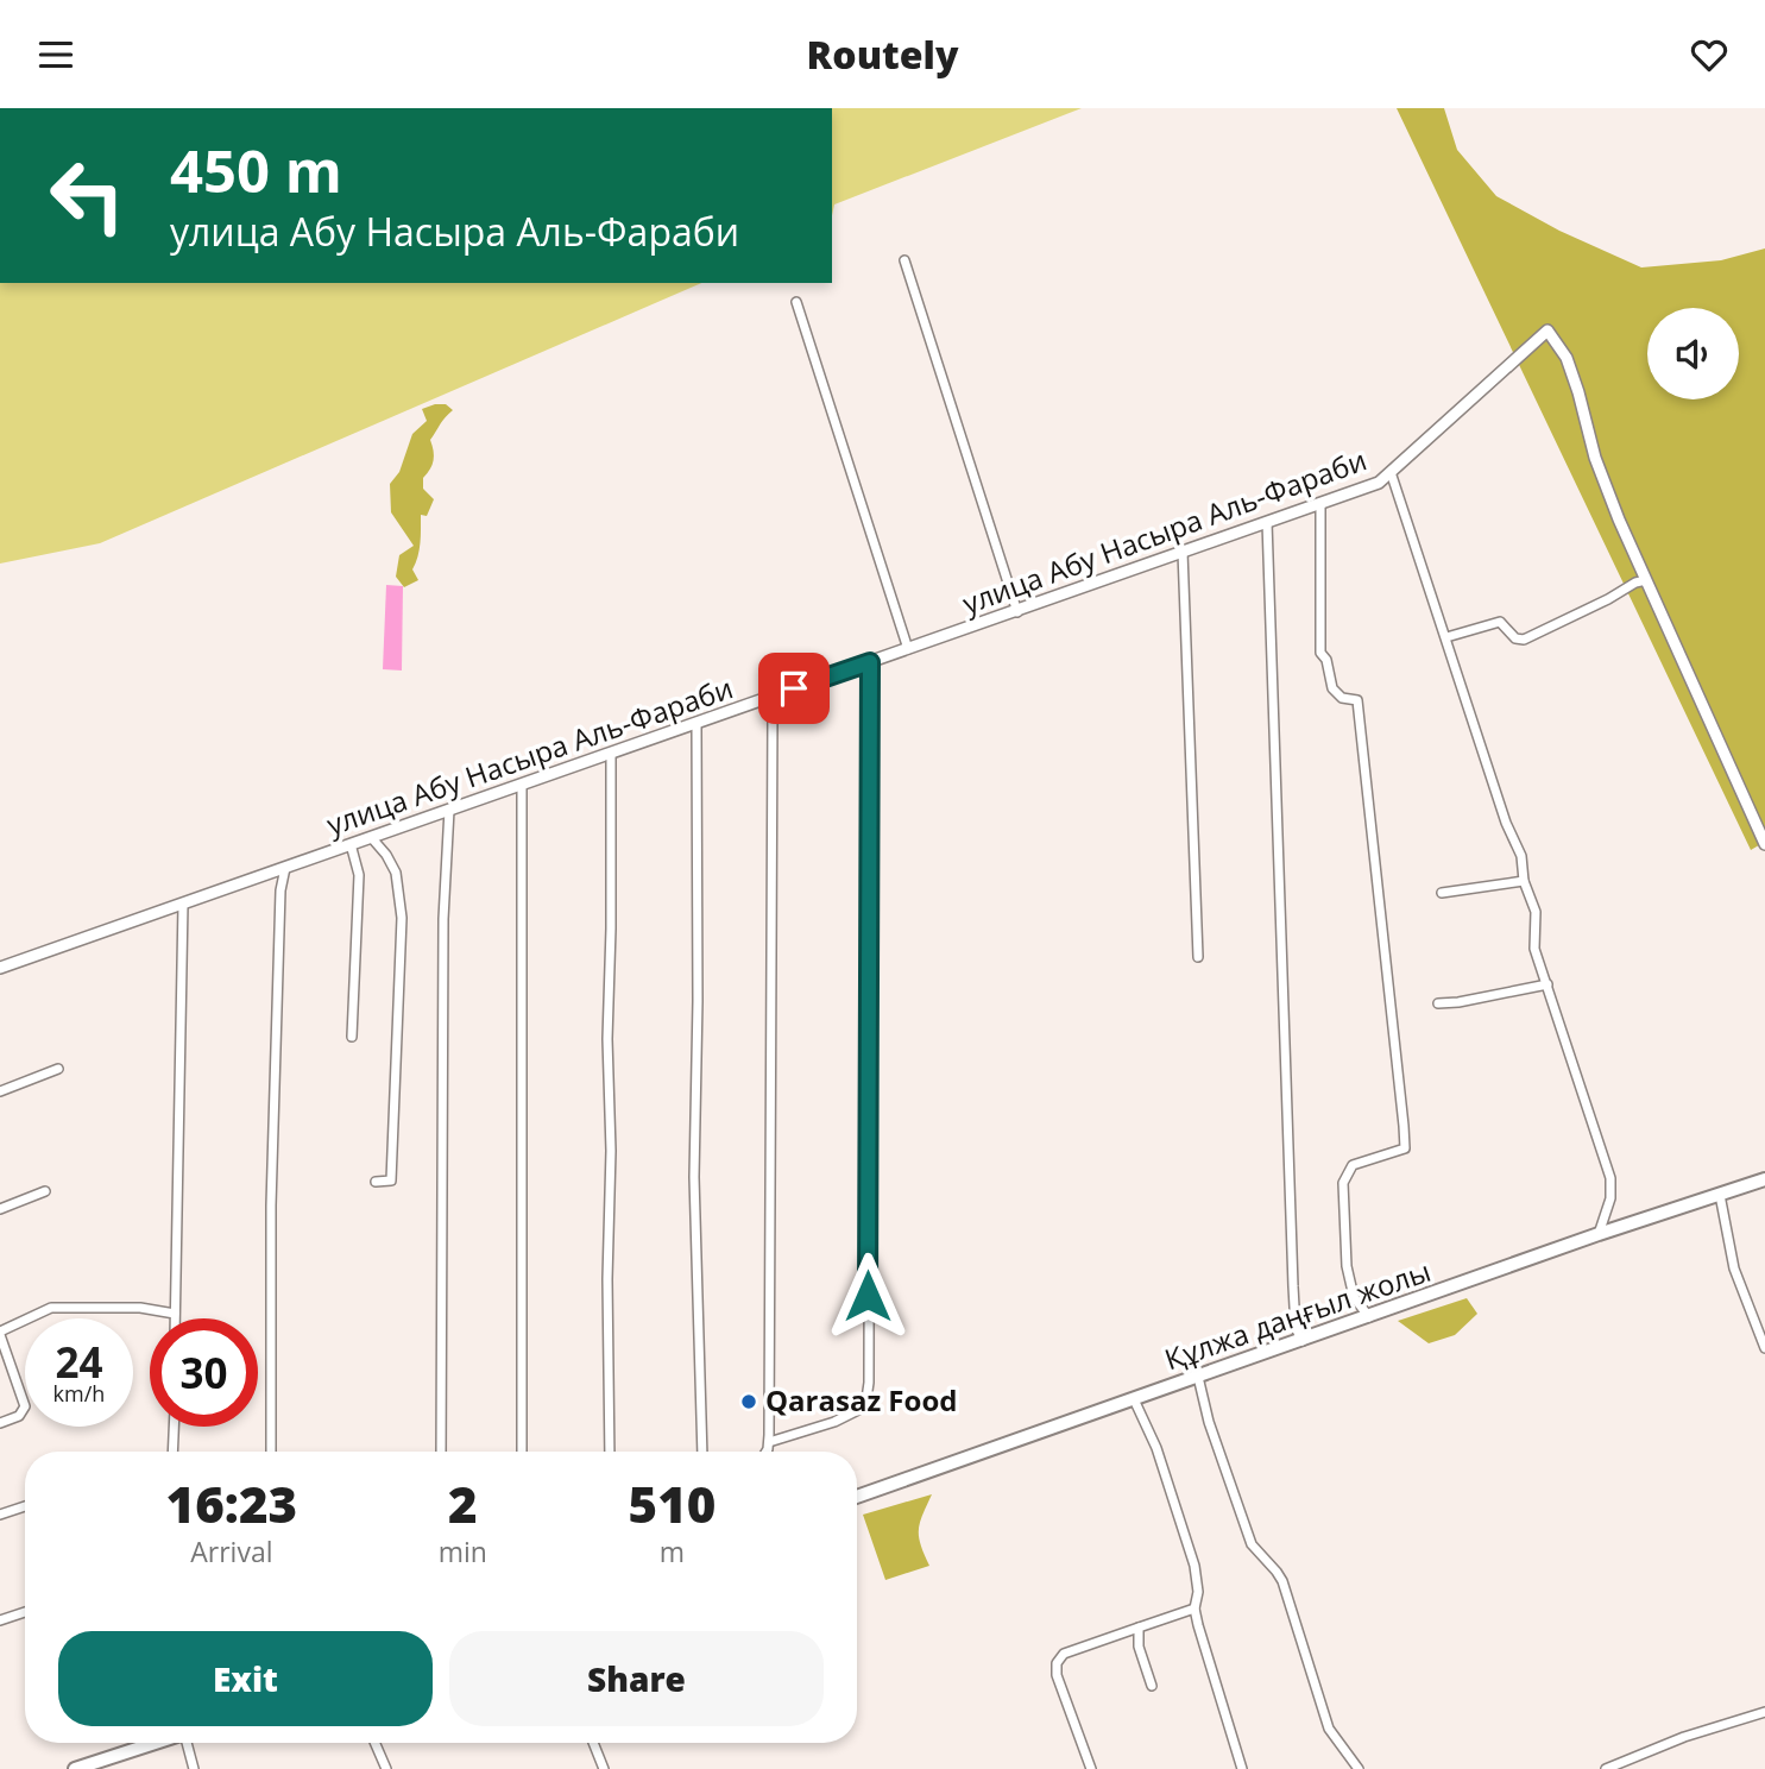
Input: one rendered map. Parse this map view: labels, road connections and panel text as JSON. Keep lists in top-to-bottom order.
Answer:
{
  "streets": {
    "main road": ["Құлжа даңғыл жолы"],
    "street": ["улица Абу Насыра Аль-Фараби"]
  },
  "places": ["Qarasaz Food"],
  "page": {
    "header": "Routely",
    "turn": ["450 m", "улица Абу Насыра Аль-Фараби"],
    "speed": "24 km/h",
    "limit": "30",
    "eta": [
      "16:23",
      "Arrival",
      "2",
      "min",
      "510",
      "m"
    ],
    "buttons": ["Exit", "Share"]
  }
}
